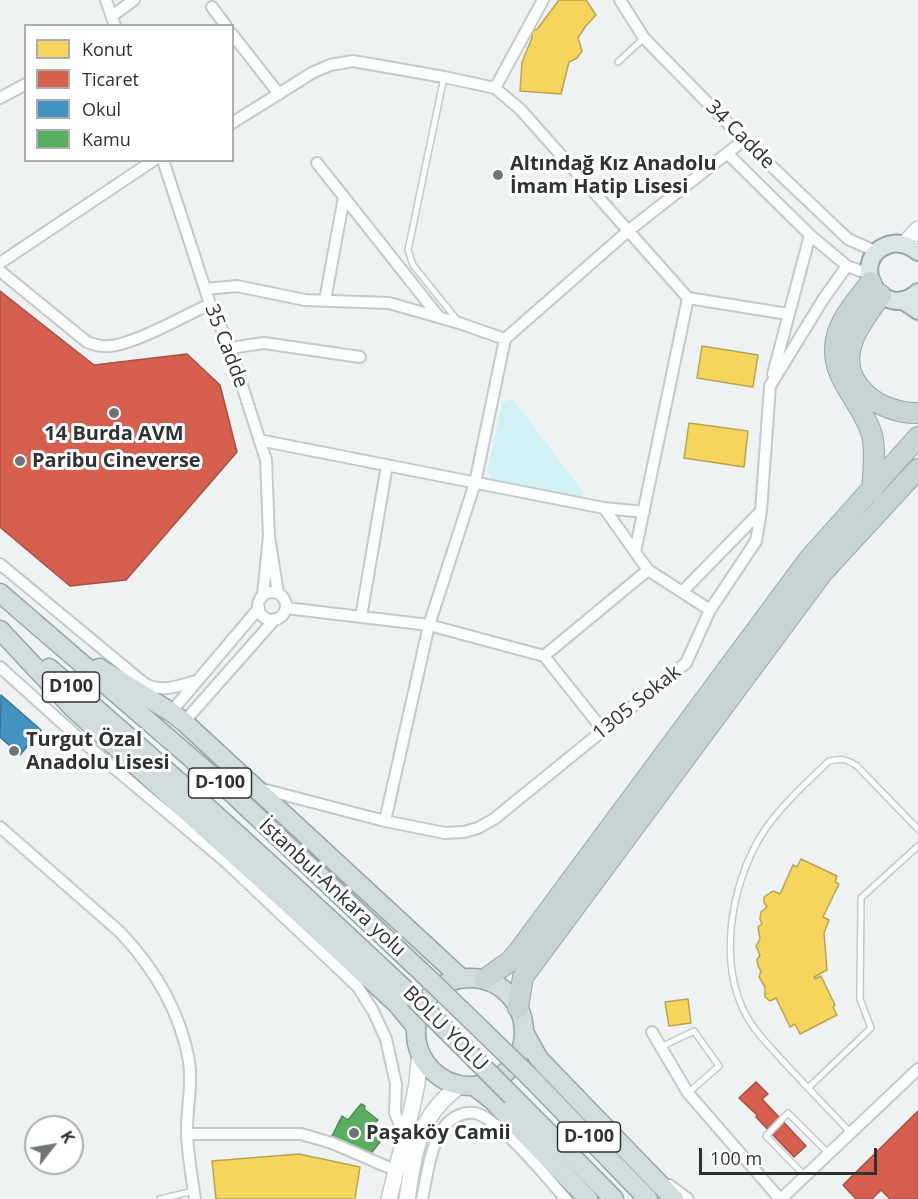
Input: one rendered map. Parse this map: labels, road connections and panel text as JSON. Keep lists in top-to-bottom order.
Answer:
{
  "streets": {
    "highway": [
      "D100",
      "D-100",
      "İstanbul-Ankara yolu",
      "BOLU YOLU"
    ],
    "street": ["34 Cadde", "35 Cadde", "1305 Sokak"]
  },
  "places": [
    "Altındağ Kız Anadolu İmam Hatip Lisesi",
    "14 Burda AVM",
    "Paribu Cineverse",
    "Turgut Özal Anadolu Lisesi",
    "Paşaköy Camii"
  ],
  "legend": [
    "Konut",
    "Ticaret",
    "Okul",
    "Kamu"
  ],
  "scale_bar": "100 m",
  "north": "top right"
}
